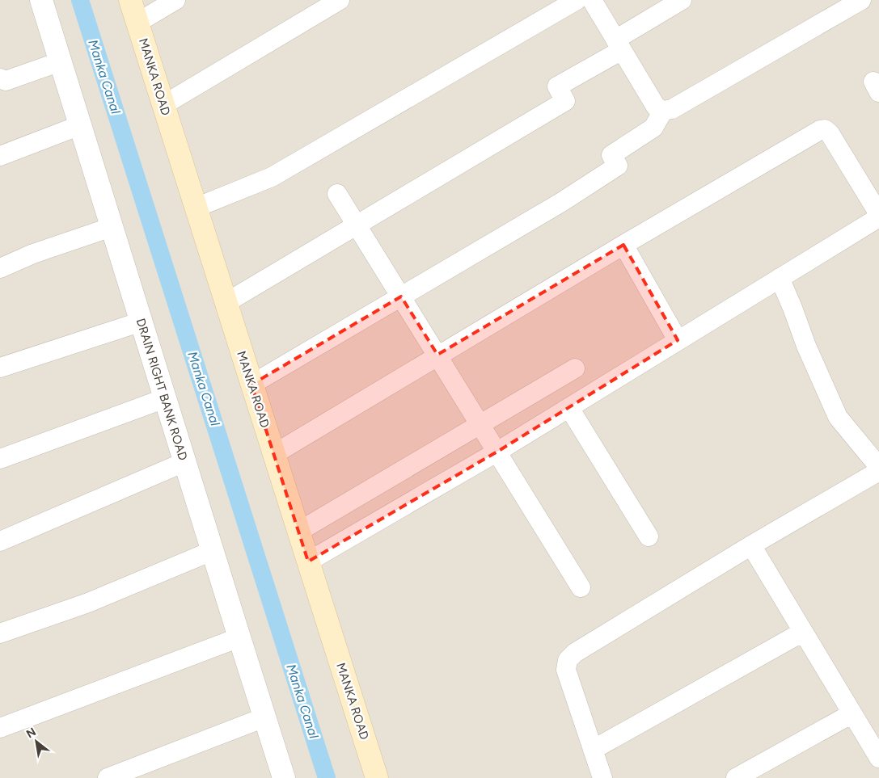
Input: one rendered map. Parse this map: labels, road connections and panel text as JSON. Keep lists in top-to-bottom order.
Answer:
{
  "streets": {
    "main road": ["MANKA ROAD"],
    "street": ["DRAIN RIGHT BANK ROAD"]
  },
  "water": ["Manka Canal"],
  "north": "top left"
}
